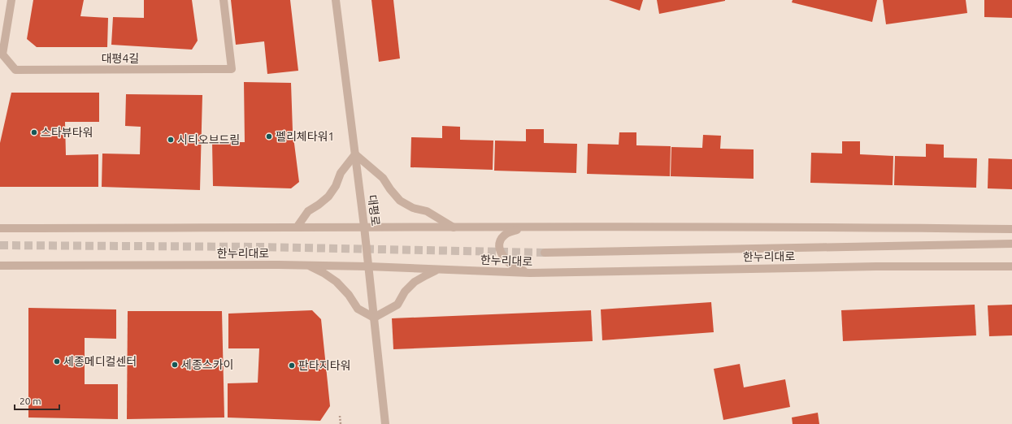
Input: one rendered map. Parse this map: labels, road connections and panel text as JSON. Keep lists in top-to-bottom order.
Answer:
{
  "streets": {
    "street": ["대평4길", "대평로", "한누리대로"]
  },
  "crossings": [
    ["대평로", "한누리대로"]
  ],
  "places": [
    "스타뷰타워",
    "펠리체타워1",
    "시티오브드림",
    "세종메디컬센터",
    "세종스카이",
    "판타지타워"
  ],
  "scale_bar": "20 m"
}
